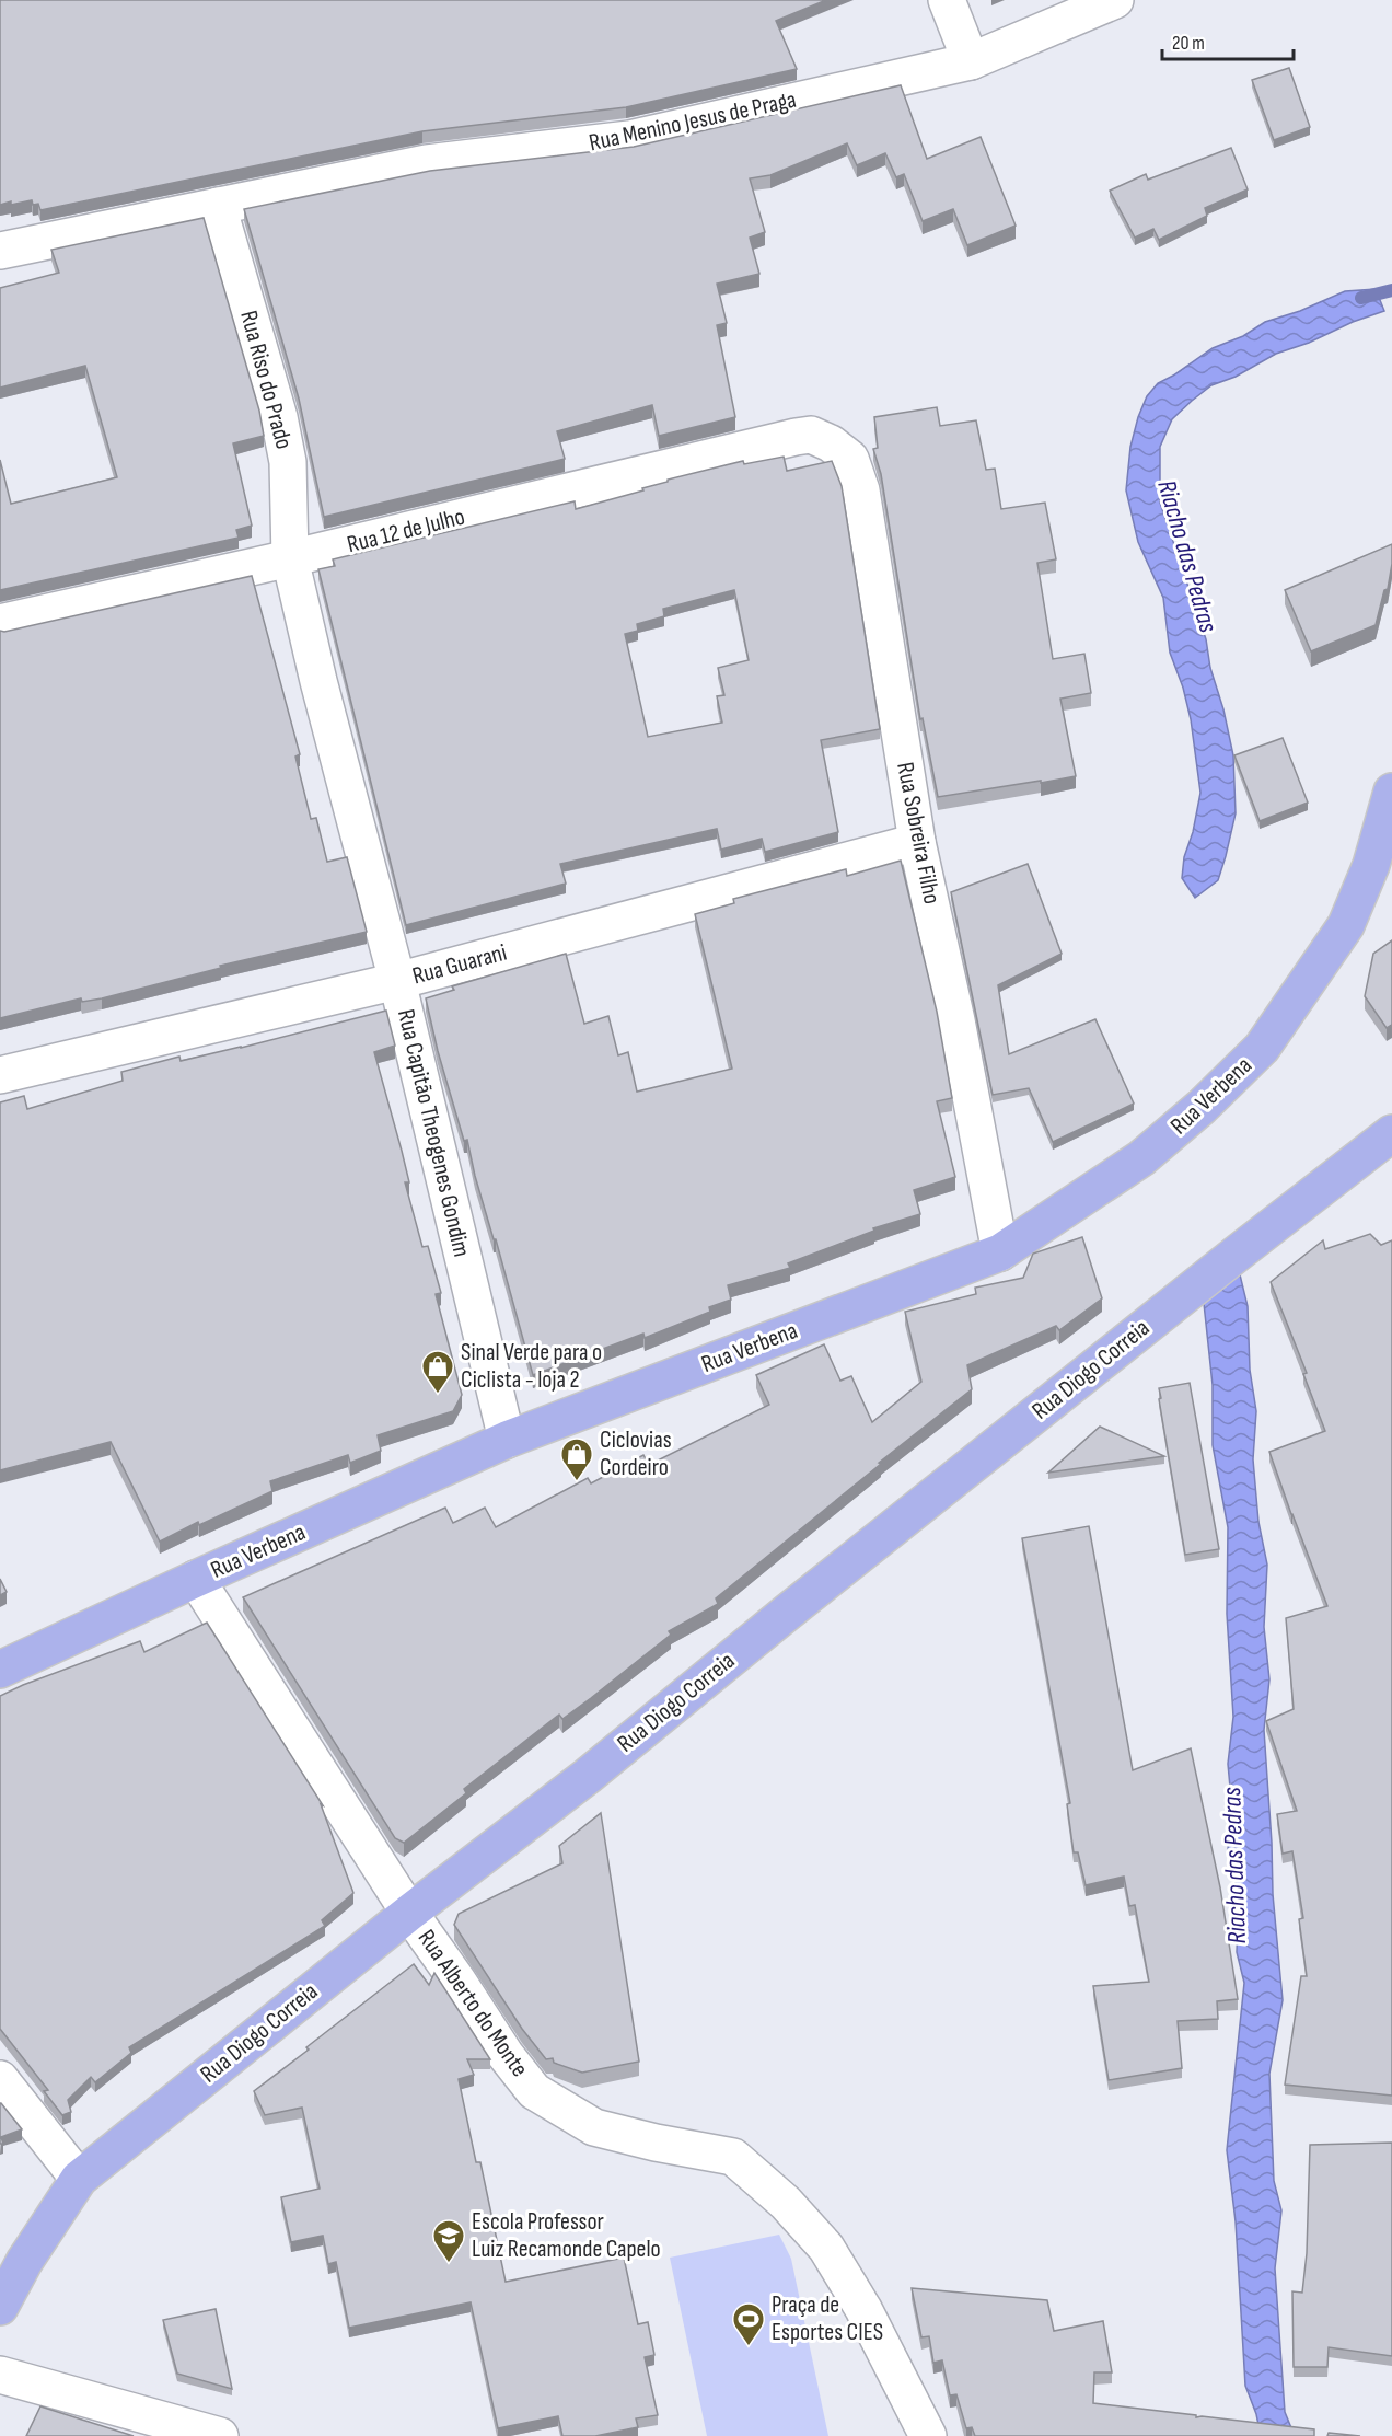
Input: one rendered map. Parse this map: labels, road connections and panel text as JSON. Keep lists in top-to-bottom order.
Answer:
{
  "streets": {
    "main road": ["Rua Verbena", "Rua Diogo Correia"],
    "street": [
      "Rua Menino Jesus de Praga",
      "Rua Riso do Prado",
      "Rua 12 de Julho",
      "Rua Sobreira Filho",
      "Rua Guarani",
      "Rua Capitão Theogenes Gondim",
      "Rua Alberto do Monte"
    ]
  },
  "crossings": [
    ["Rua Menino Jesus de Praga", "Rua Riso do Prado"],
    ["Rua Riso do Prado", "Rua 12 de Julho"],
    ["Rua Riso do Prado", "Rua Capitão Theogenes Gondim"],
    ["Rua 12 de Julho", "Rua Sobreira Filho"],
    ["Rua 12 de Julho", "Rua Capitão Theogenes Gondim"],
    ["Rua Sobreira Filho", "Rua Guarani"],
    ["Rua Sobreira Filho", "Rua Verbena"],
    ["Rua Guarani", "Rua Capitão Theogenes Gondim"],
    ["Rua Verbena", "Rua Capitão Theogenes Gondim"],
    ["Rua Verbena", "Rua Alberto do Monte"],
    ["Rua Diogo Correia", "Rua Alberto do Monte"]
  ],
  "water": ["Riacho das Pedras"],
  "places": {
    "shop": ["Sinal Verde para o Ciclista - loja 2", "Ciclovias Cordeiro"],
    "school or university": ["Escola Professor Luiz Recamonde Capelo"],
    "sports": ["Praça de Esportes CIES"]
  },
  "scale_bar": "20 m"
}
